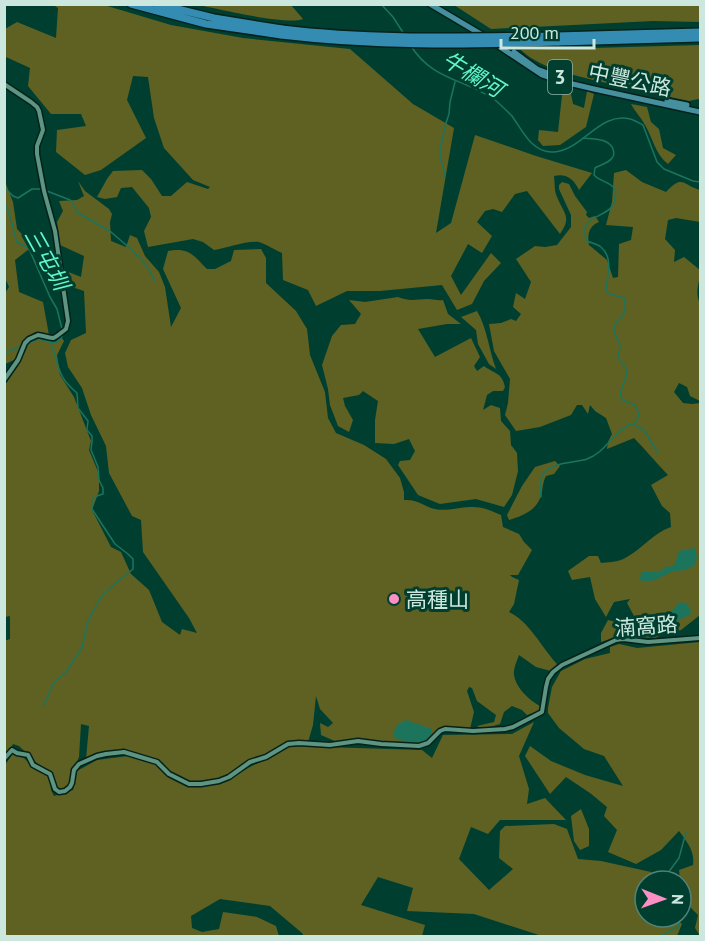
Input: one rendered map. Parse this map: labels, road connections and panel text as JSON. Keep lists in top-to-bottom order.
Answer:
{
  "streets": {
    "highway": ["3"],
    "main road": ["中豐公路"],
    "street": ["湳窩路"]
  },
  "water": ["牛欄河", "三屯圳"],
  "places": ["高種山"],
  "scale_bar": "200 m",
  "north": "right"
}
